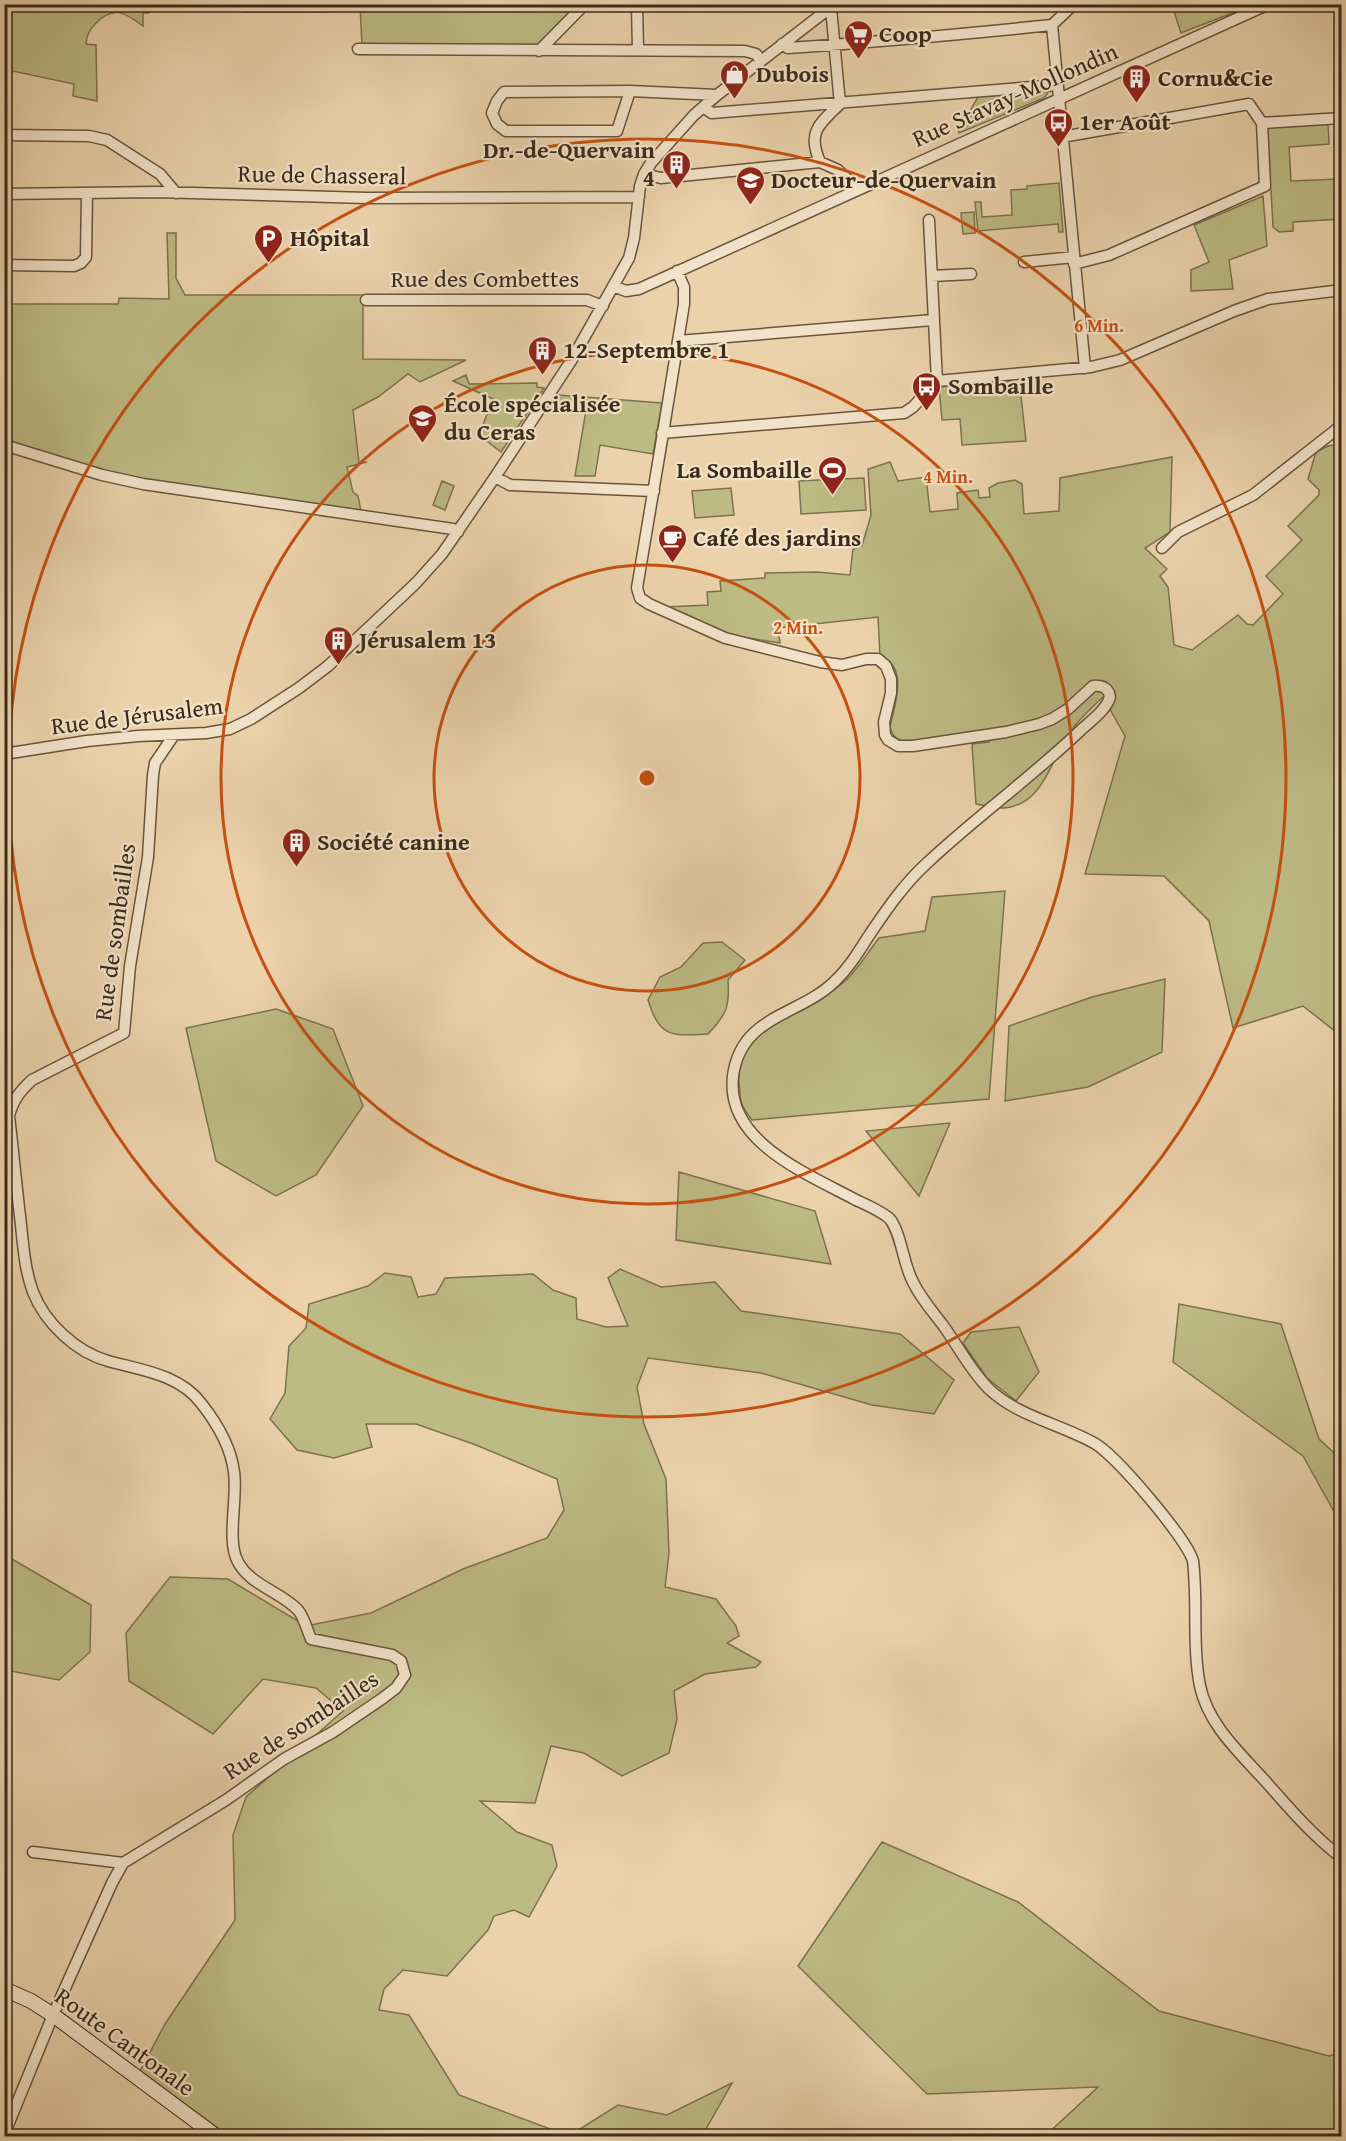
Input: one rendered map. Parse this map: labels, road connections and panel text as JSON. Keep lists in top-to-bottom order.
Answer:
{
  "streets": {
    "street": [
      "Rue Stavay-Mollondin",
      "Rue de Chasseral",
      "Rue des Combettes",
      "Rue de Jérusalem",
      "Rue de sombailles",
      "Route Cantonale"
    ]
  },
  "crossings": [
    ["Rue Stavay-Mollondin", "Rue de Jérusalem"],
    ["Rue de Chasseral", "Rue de Jérusalem"],
    ["Rue des Combettes", "Rue de Jérusalem"],
    ["Rue de Jérusalem", "Rue de sombailles"]
  ],
  "places": {
    "supermarket": ["Coop"],
    "shop": ["Dubois"],
    "building": [
      "Cornu&Cie",
      "Dr.-de-Quervain 4",
      "12-Septembre 1",
      "Jérusalem 13",
      "Société canine"
    ],
    "bus stop": ["1er Août", "Sombaille"],
    "school or university": ["Docteur-de-Quervain", "École spécialisée du Ceras"],
    "parking": ["Hôpital"],
    "sports": ["La Sombaille"],
    "cafe": ["Café des jardins"]
  },
  "rings": ["6 Min.", "4 Min.", "2 Min."]
}
